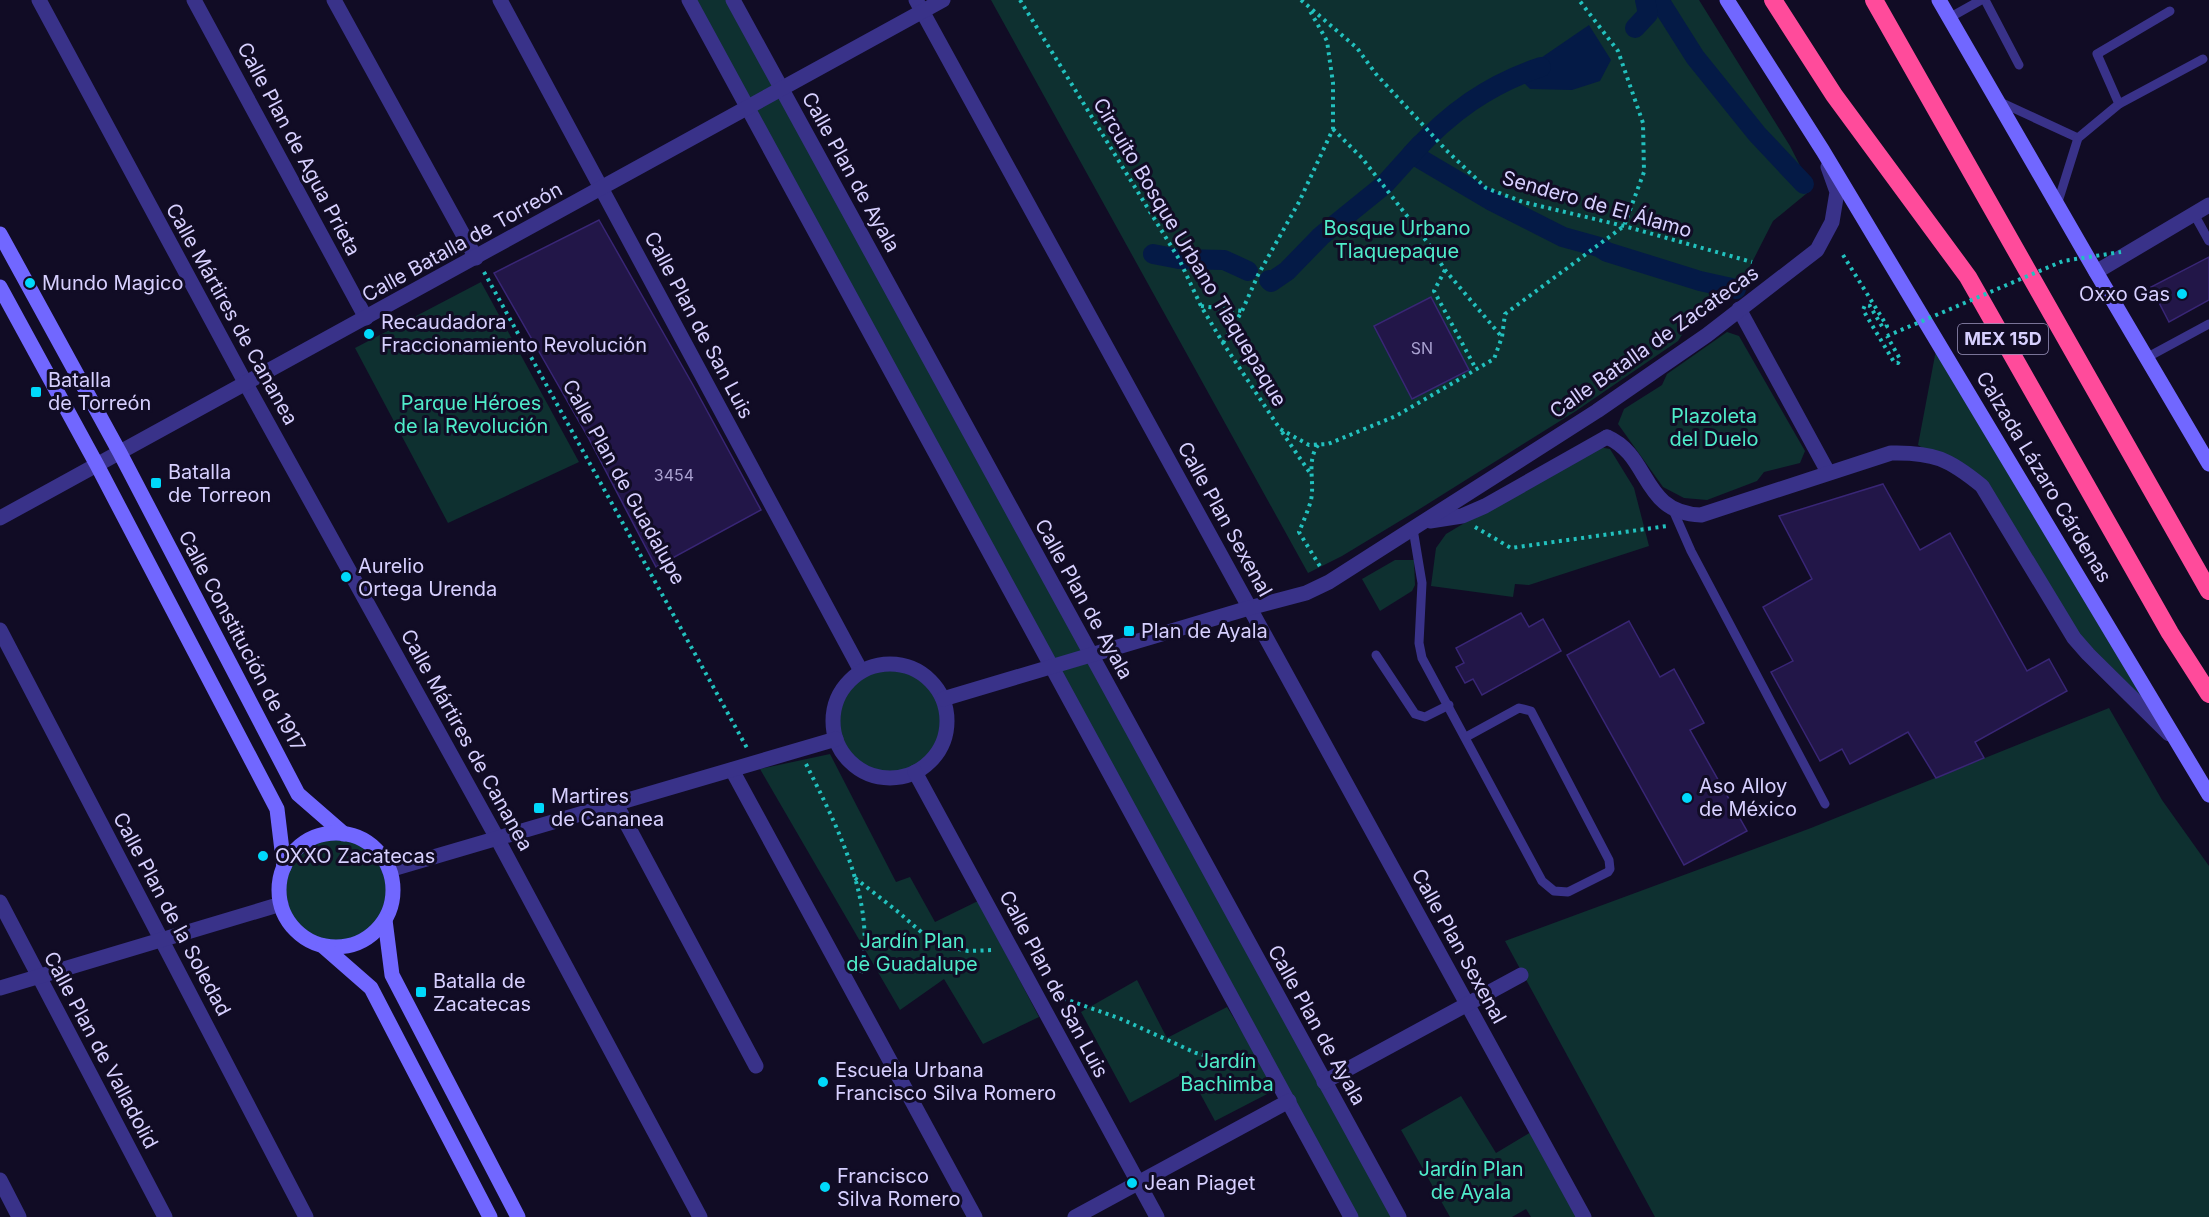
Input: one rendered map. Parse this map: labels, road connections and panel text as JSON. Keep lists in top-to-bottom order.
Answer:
{
  "streets": {
    "highway": ["MEX 15D", "Calzada Lázaro Cárdenas"],
    "street": [
      "Calle Plan de Agua Prieta",
      "Calle Plan de Ayala",
      "Calle Batalla de Torreón",
      "Calle Mártires de Cananea",
      "Calle Plan de San Luis",
      "Calle Batalla de Zacatecas",
      "Calle Plan Sexenal",
      "Calle Constitución de 1917",
      "Calle Plan de la Soledad",
      "Calle Plan de Valladolid"
    ],
    "path": ["Sendero de El Álamo", "Circuito Bosque Urbano Tlaquepaque", "Calle Plan de Guadalupe"]
  },
  "crossings": [
    ["Calle Plan de Agua Prieta", "Calle Batalla de Torreón"],
    ["Calle Plan de Ayala", "Calle Batalla de Torreón"],
    ["Calle Plan de Ayala", "Calle Batalla de Zacatecas"],
    ["Calle Batalla de Torreón", "Calle Mártires de Cananea"],
    ["Calle Batalla de Torreón", "Calle Plan de San Luis"],
    ["Calle Batalla de Torreón", "Calle Plan de Guadalupe"],
    ["Calle Batalla de Torreón", "Calle Plan Sexenal"],
    ["Calle Batalla de Torreón", "Calle Constitución de 1917"],
    ["Calle Plan de San Luis", "Calle Batalla de Zacatecas"],
    ["Calle Batalla de Zacatecas", "Calzada Lázaro Cárdenas"],
    ["Calle Batalla de Zacatecas", "Calle Plan Sexenal"]
  ],
  "parks": [
    "Bosque Urbano Tlaquepaque",
    "Parque Héroes de la Revolución",
    "Plazoleta del Duelo",
    "Jardín Plan de Guadalupe",
    "Jardín Bachimba",
    "Jardín Plan de Ayala"
  ],
  "places": {
    "other": [
      "Mundo Magico",
      "Oxxo Gas",
      "Recaudadora Fraccionamiento Revolución",
      "Aurelio Ortega Urenda",
      "Aso Alloy de México",
      "OXXO Zacatecas",
      "Escuela Urbana Francisco Silva Romero",
      "Jean Piaget",
      "Francisco Silva Romero"
    ],
    "transit": [
      "Batalla de Torreón",
      "Batalla de Torreon",
      "Plan de Ayala",
      "Martires de Cananea",
      "Batalla de Zacatecas"
    ]
  },
  "house_numbers": ["SN", "3454"]
}
